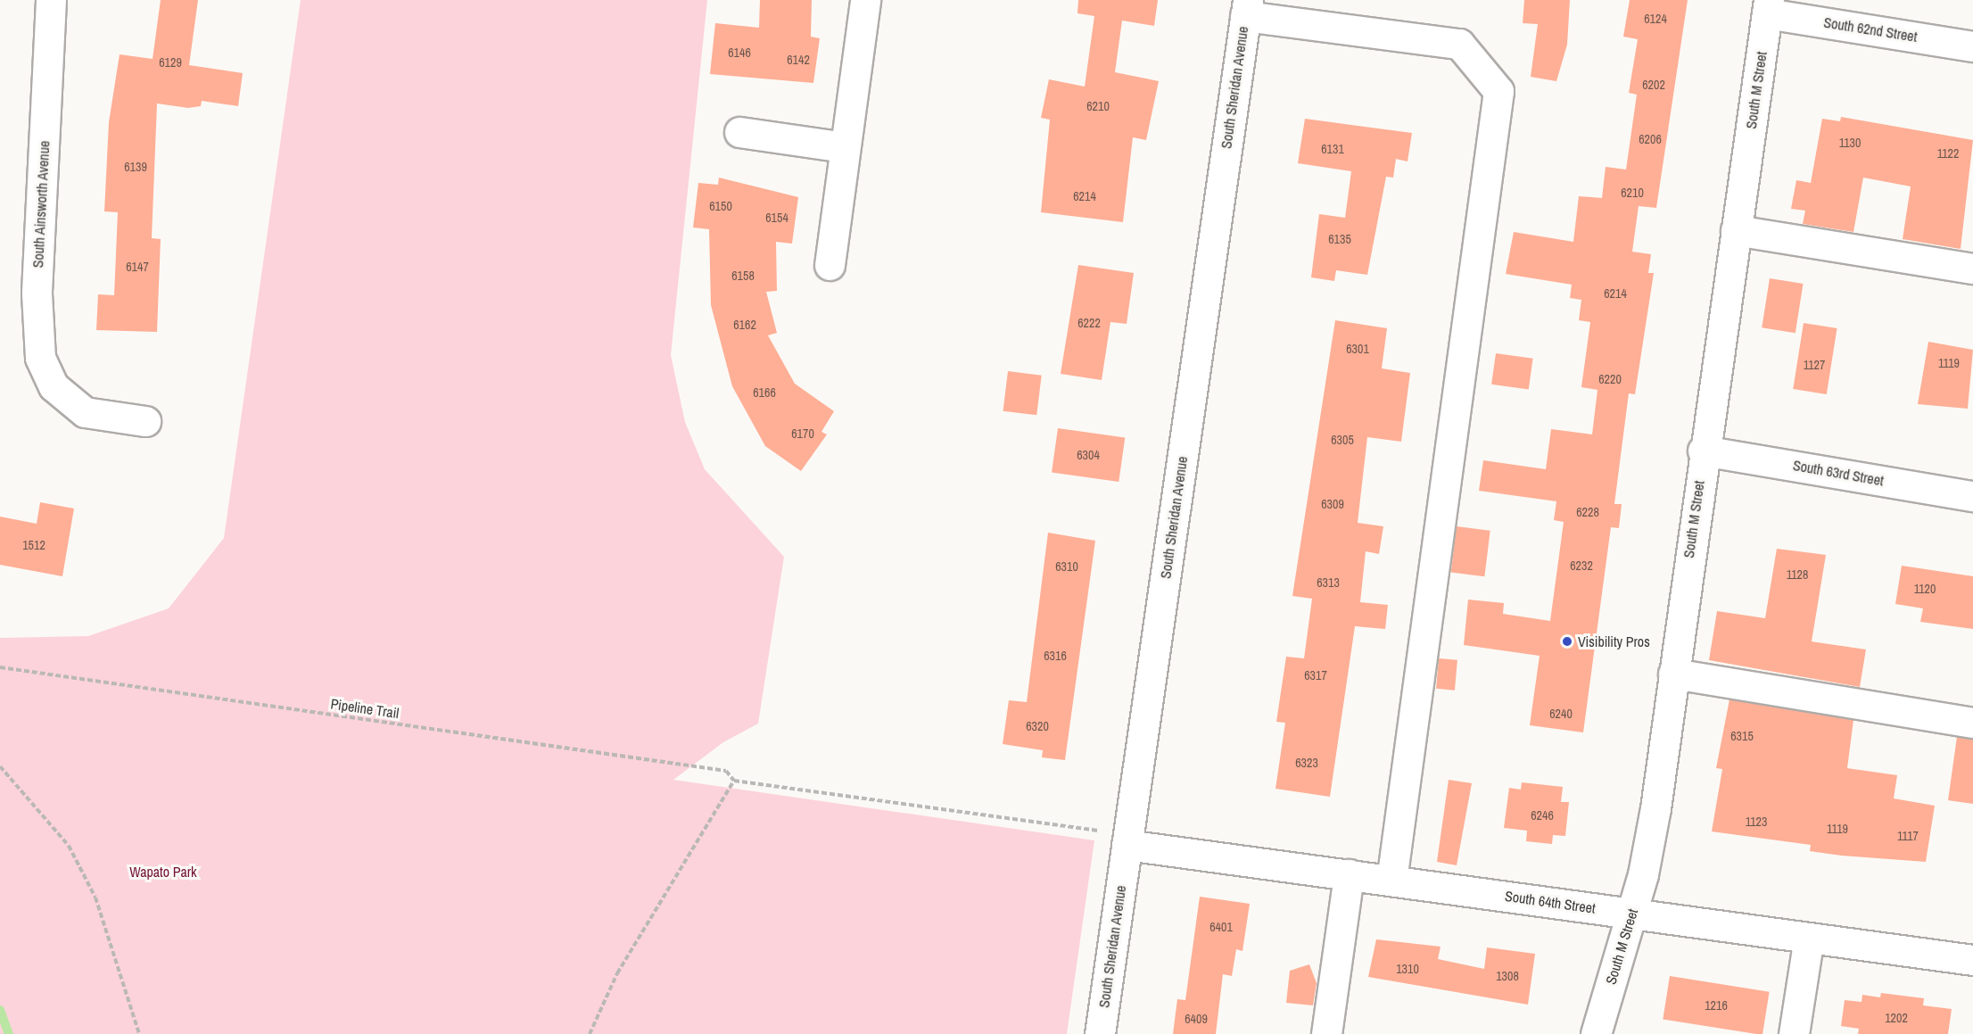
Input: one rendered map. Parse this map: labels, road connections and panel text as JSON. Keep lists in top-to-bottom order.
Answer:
{
  "streets": {
    "street": [
      "South 62nd Street",
      "South Sheridan Avenue",
      "South M Street",
      "South Ainsworth Avenue",
      "South 63rd Street",
      "South 64th Street"
    ],
    "path": ["Pipeline Trail"]
  },
  "crossings": [
    ["South 62nd Street", "South M Street"],
    ["South Sheridan Avenue", "South 64th Street"],
    ["South M Street", "South 63rd Street"],
    ["South M Street", "South 64th Street"]
  ],
  "parks": ["Wapato Park"],
  "places": ["Visibility Pros"],
  "house_numbers": [
    "6124",
    "6146",
    "6142",
    "6129",
    "6202",
    "6210",
    "6206",
    "1130",
    "6131",
    "1122",
    "6139",
    "6210",
    "6214",
    "6150",
    "6154",
    "6135",
    "6147",
    "6158",
    "6214",
    "6222",
    "6162",
    "6301",
    "1119",
    "1127",
    "6220",
    "6166",
    "6170",
    "6305",
    "6304",
    "6309",
    "6228",
    "1512",
    "6232",
    "6310",
    "1128",
    "6313",
    "1120",
    "6316",
    "6317",
    "6240",
    "6320",
    "6315",
    "6323",
    "6246",
    "1123",
    "1119",
    "1117",
    "6401",
    "1310",
    "1308",
    "1216",
    "1202",
    "6409"
  ]
}
